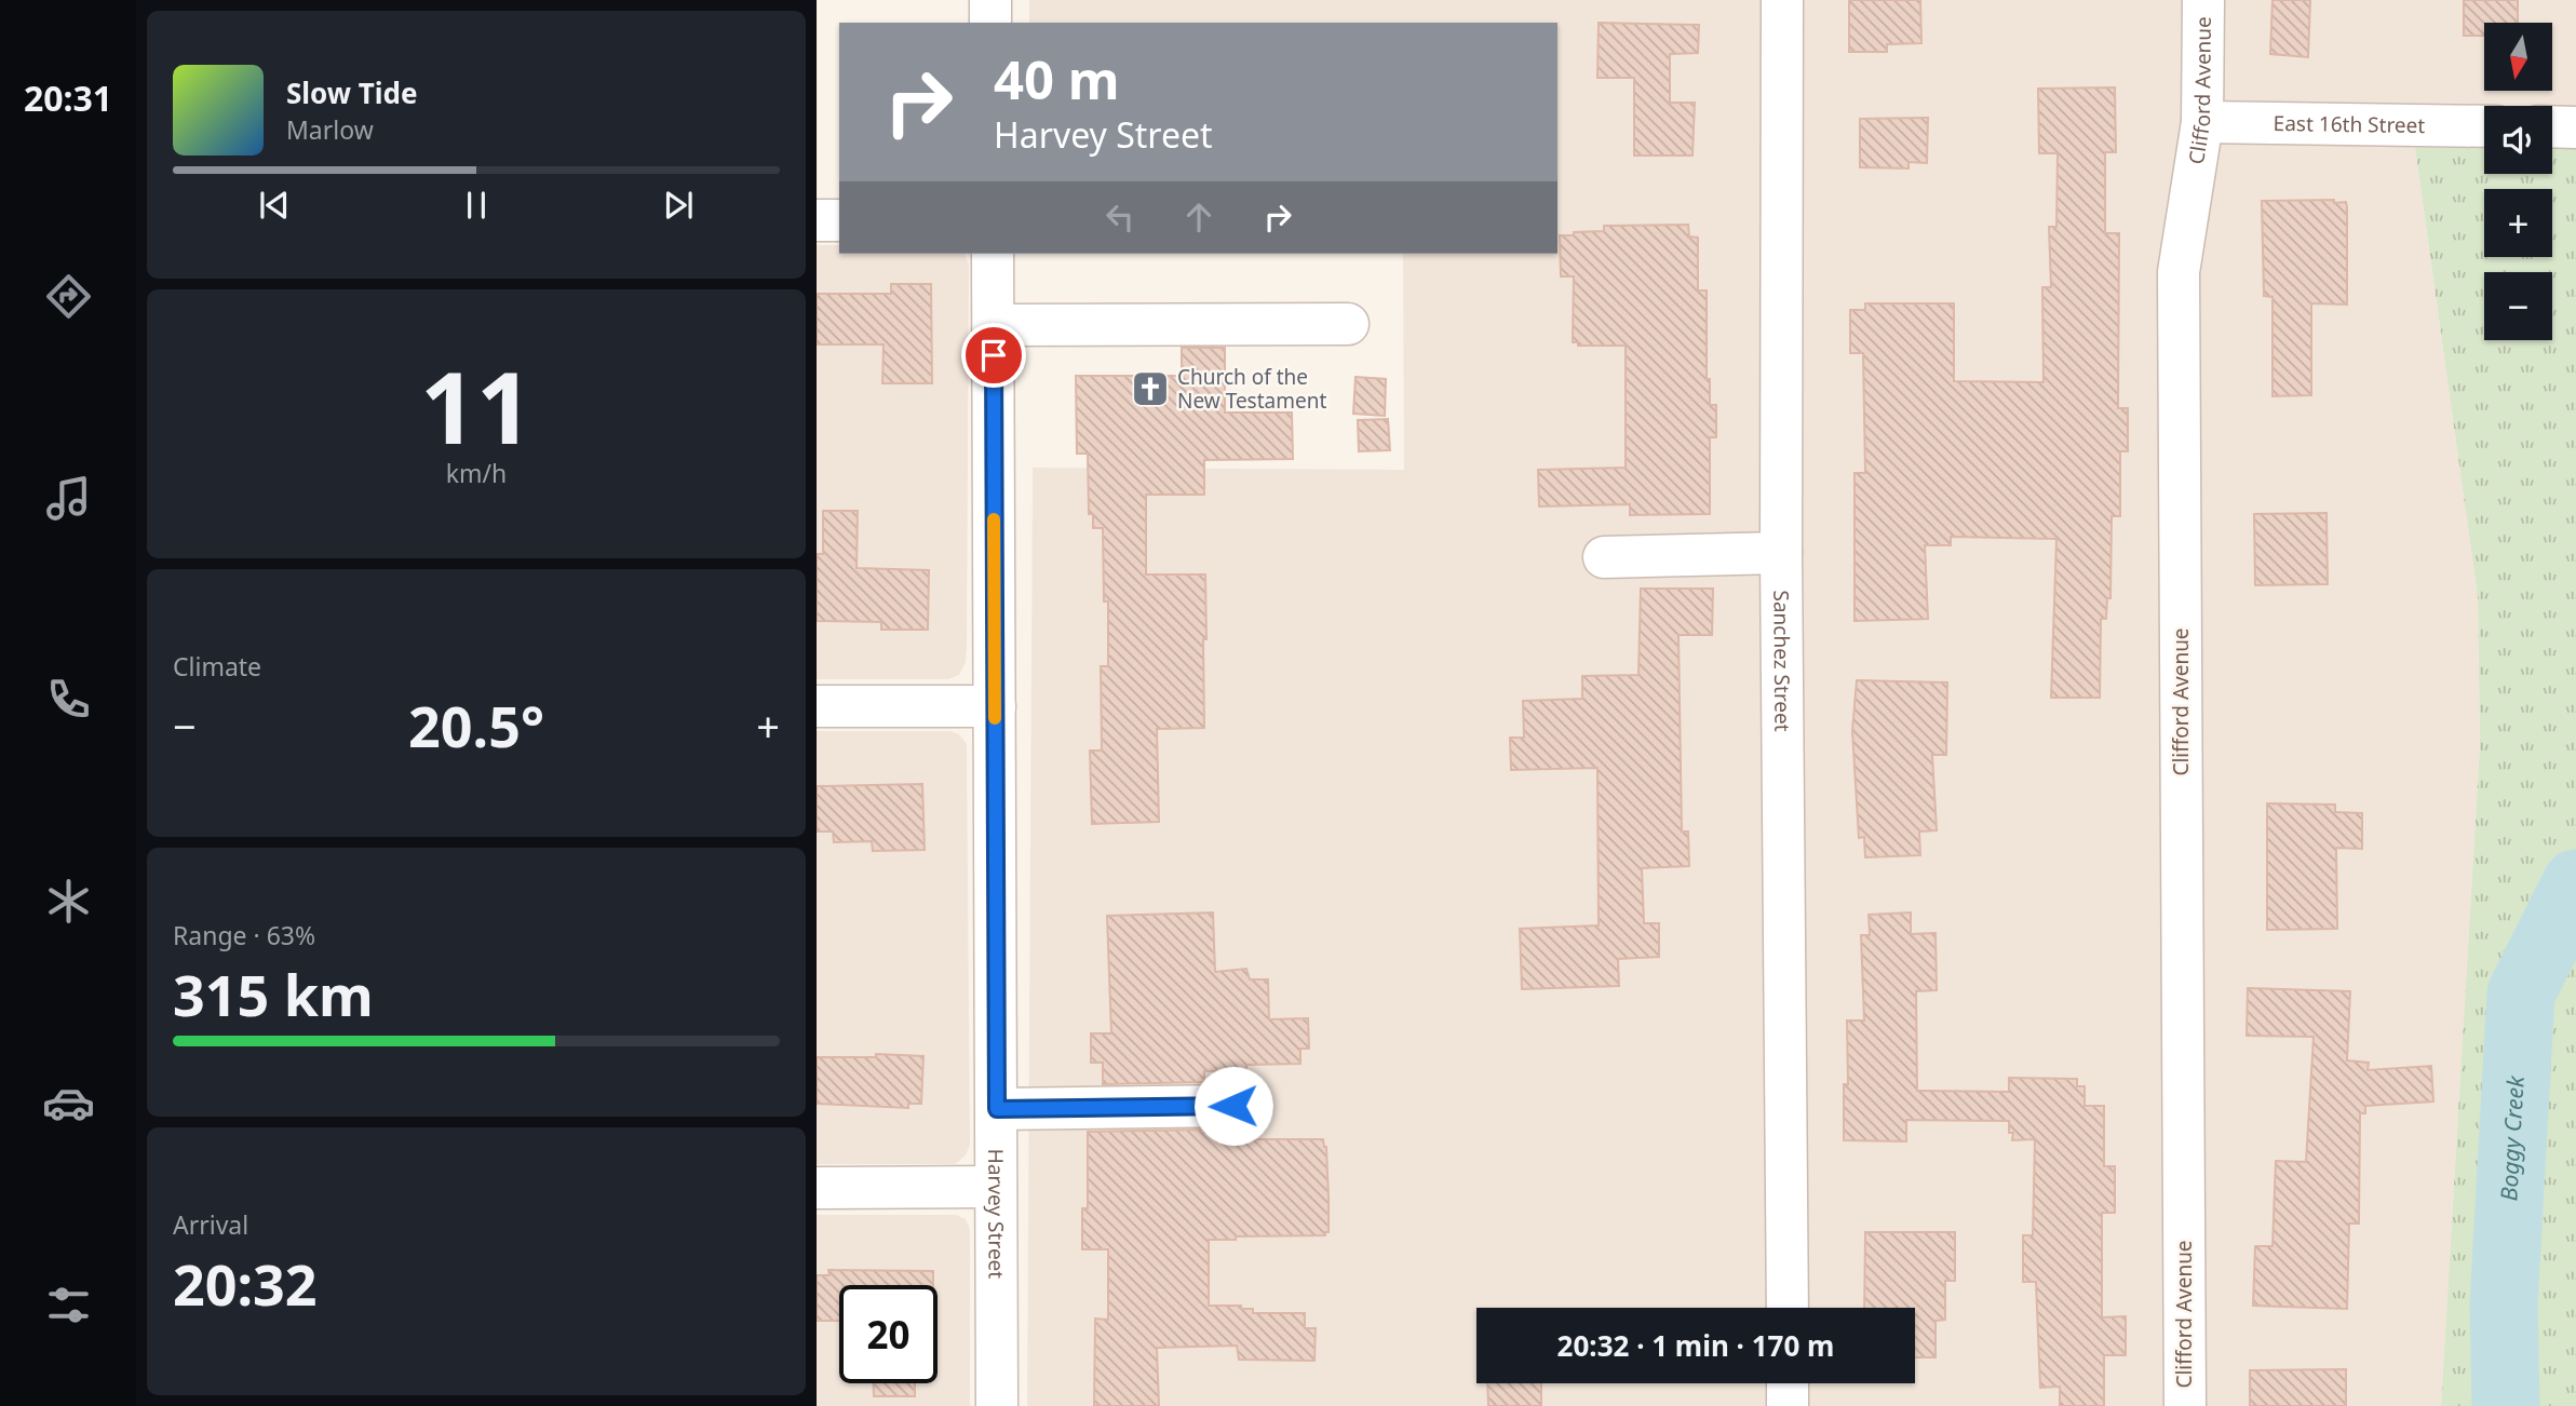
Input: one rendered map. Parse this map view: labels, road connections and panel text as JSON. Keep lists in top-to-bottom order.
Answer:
{
  "streets": {
    "street": [
      "Clifford Avenue",
      "East 16th Street",
      "Sanchez Street",
      "Harvey Street"
    ]
  },
  "crossings": [
    ["Clifford Avenue", "East 16th Street"]
  ],
  "water": ["Boggy Creek"],
  "places": {
    "church": ["Church of the New Testament"]
  },
  "north": "bottom",
  "page": {
    "tabs": "20:31",
    "map_buttons": ["+", "−"],
    "turn": ["40 m", "Harvey Street"],
    "song": ["Slow Tide", "Marlow"],
    "tile": [
      ["11", "km/h"],
      "Climate",
      ["Range · 63%", "315 km"],
      ["Arrival", "20:32"]
    ],
    "heat": ["−", "20.5°", "+"],
    "limit": "20",
    "trip": "20:32 · 1 min · 170 m"
  }
}
